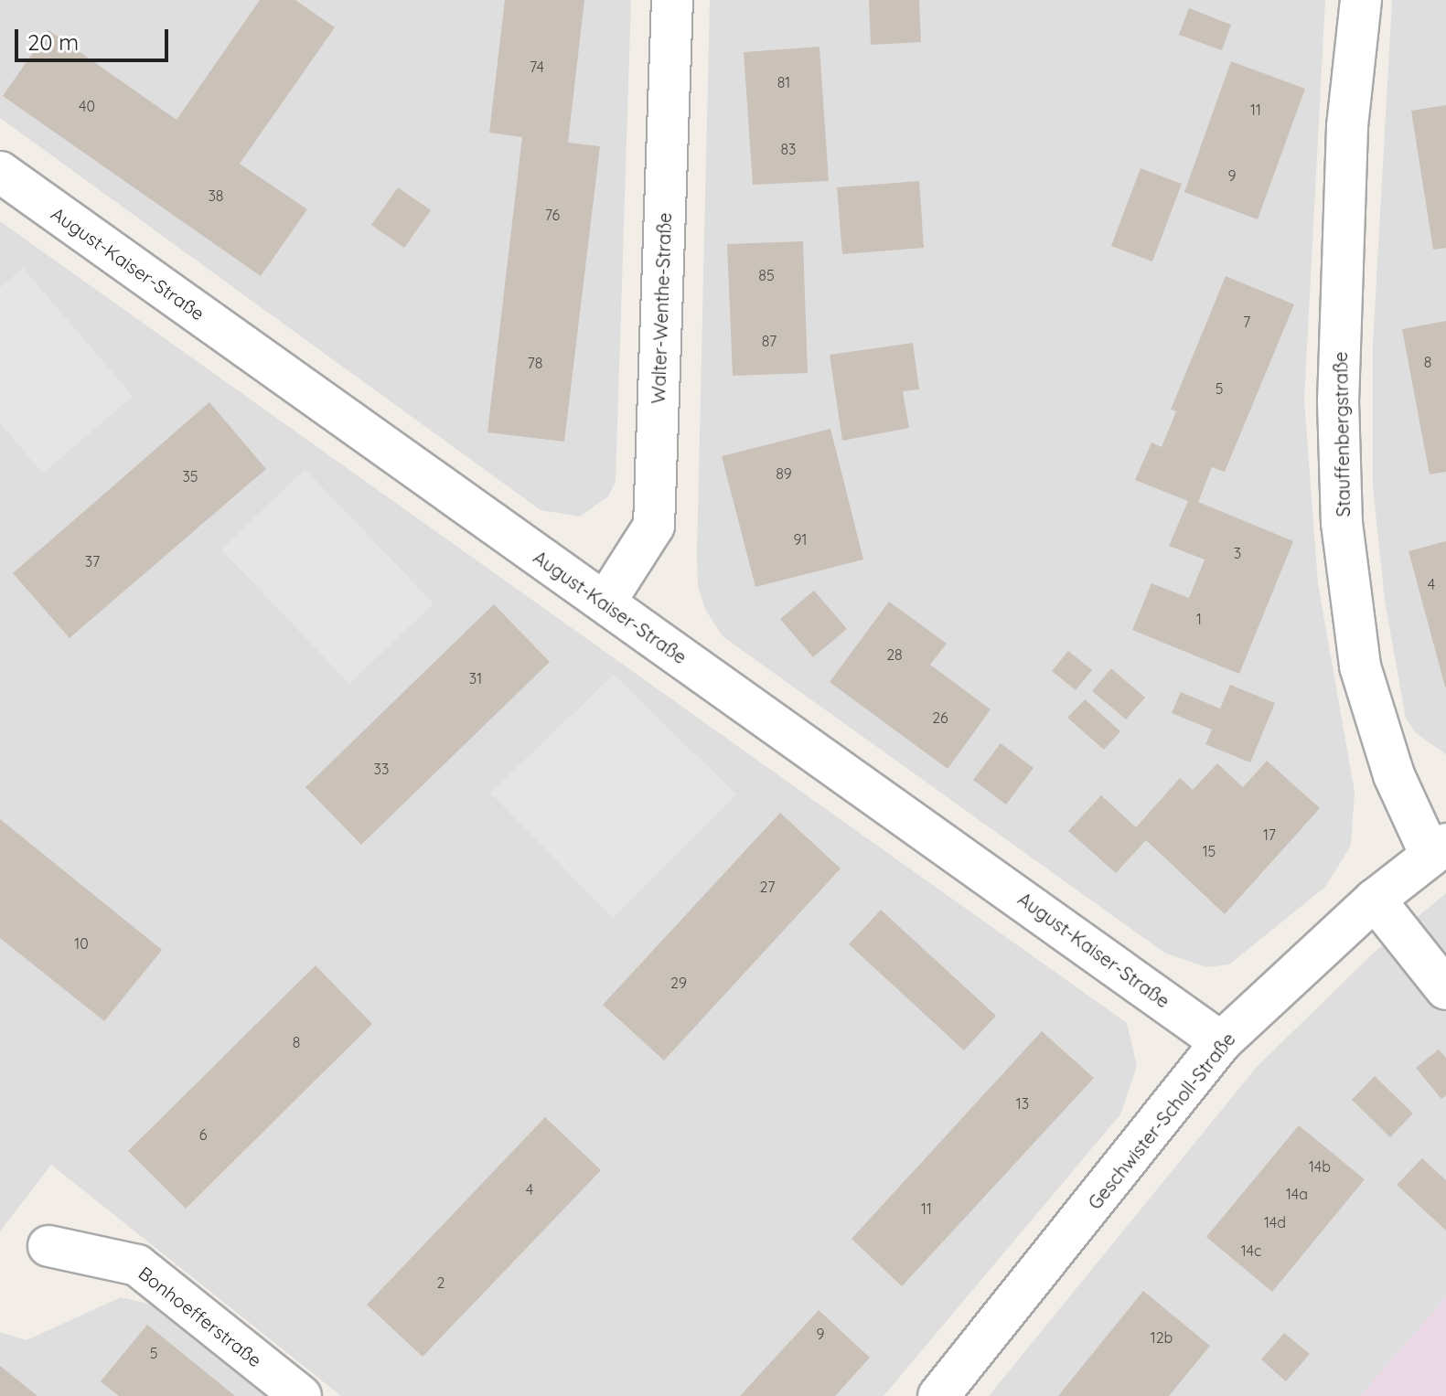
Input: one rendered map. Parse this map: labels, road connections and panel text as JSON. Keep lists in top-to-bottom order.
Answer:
{
  "streets": {
    "street": [
      "August-Kaiser-Straße",
      "Walter-Wenthe-Straße",
      "Stauffenbergstraße",
      "Geschwister-Scholl-Straße",
      "Bonhoefferstraße"
    ]
  },
  "crossings": [
    ["August-Kaiser-Straße", "Walter-Wenthe-Straße"],
    ["August-Kaiser-Straße", "Geschwister-Scholl-Straße"],
    ["Stauffenbergstraße", "Geschwister-Scholl-Straße"]
  ],
  "house_numbers": [
    "74",
    "81",
    "40",
    "11",
    "83",
    "9",
    "38",
    "76",
    "85",
    "7",
    "87",
    "8",
    "78",
    "5",
    "89",
    "35",
    "91",
    "3",
    "37",
    "4",
    "1",
    "28",
    "31",
    "26",
    "33",
    "17",
    "15",
    "27",
    "10",
    "29",
    "8",
    "13",
    "6",
    "14b",
    "4",
    "14a",
    "11",
    "14d",
    "14c",
    "2",
    "9",
    "12b",
    "5"
  ],
  "scale_bar": "20 m"
}
